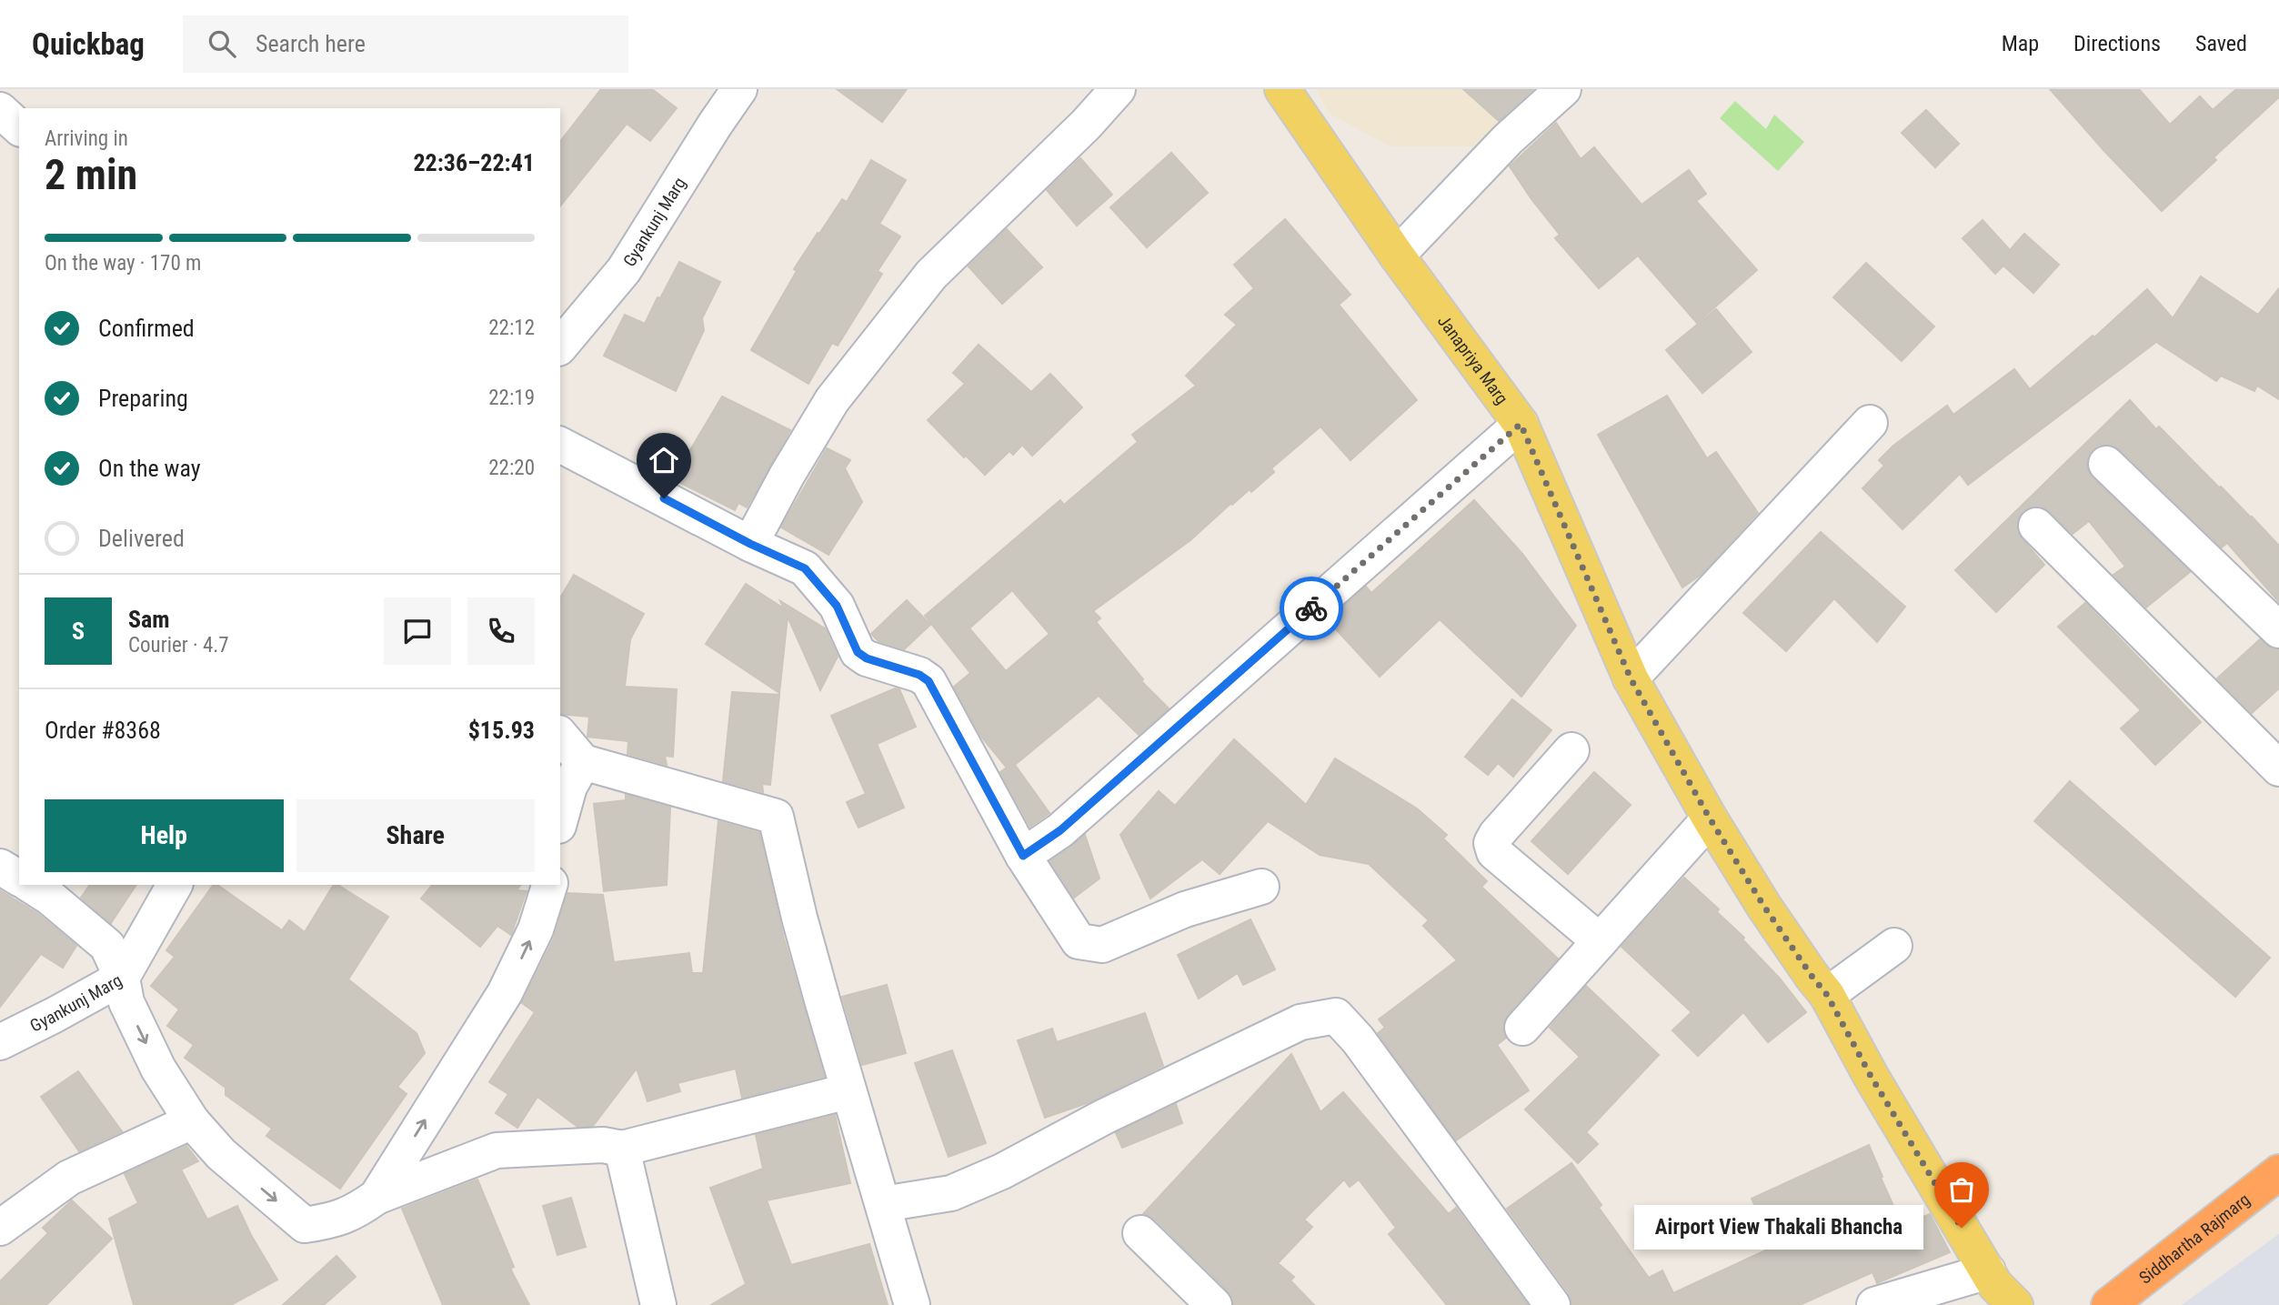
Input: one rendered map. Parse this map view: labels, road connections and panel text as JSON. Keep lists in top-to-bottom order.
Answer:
{
  "streets": {
    "highway": ["Siddhartha Rajmarg"],
    "main road": ["Janapriya Marg"],
    "street": ["Gyankunj Marg"]
  },
  "places": ["Airport View Thakali Bhancha"],
  "page": {
    "header": "Quickbag",
    "search": "Search here",
    "nav": ["Map", "Directions", "Saved"],
    "heading": ["2 min", "Arriving in", "22:36–22:41"],
    "panel": [
      "Sam",
      "Courier · 4.7",
      "Order #8368",
      "$15.93"
    ],
    "bar": "On the way · 170 m",
    "list": [
      ["Confirmed", "22:12"],
      ["Preparing", "22:19"],
      ["On the way", "22:20"],
      "Delivered"
    ],
    "round": "S",
    "buttons": ["Help", "Share"],
    "bubble": "Airport View Thakali Bhancha"
  }
}
